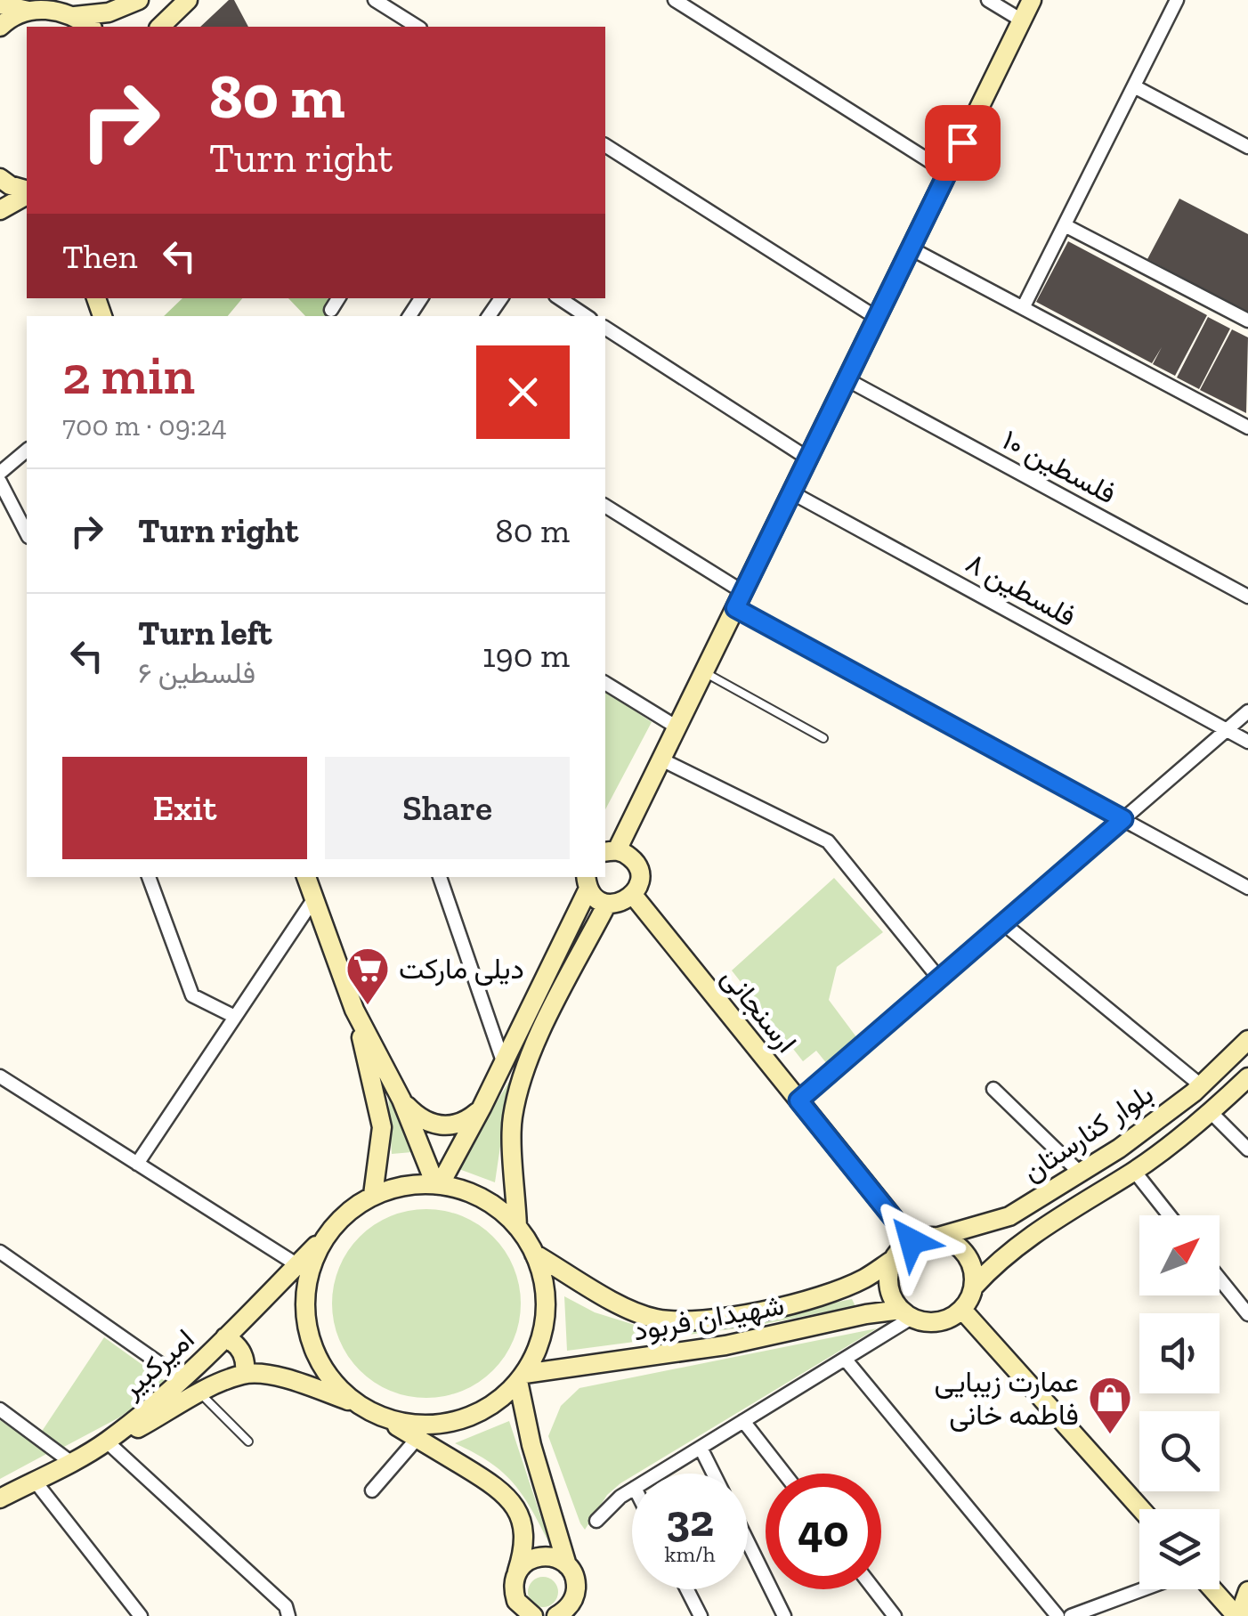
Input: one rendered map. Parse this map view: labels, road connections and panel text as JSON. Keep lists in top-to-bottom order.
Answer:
{
  "streets": {
    "street": [
      "فلسطین ۱۰",
      "فلسطین ۸",
      "ارسنجانی",
      "بلوار کنارستان",
      "شهيدان فربود",
      "امیرکبیر"
    ]
  },
  "crossings": [
    ["ارسنجانی", "بلوار کنارستان"],
    ["ارسنجانی", "شهيدان فربود"],
    ["بلوار کنارستان", "شهيدان فربود"],
    ["شهيدان فربود", "امیرکبیر"]
  ],
  "places": {
    "supermarket": ["دیلی مارکت"],
    "shop": ["عمارت زیبایی فاطمه خانی"]
  },
  "north": "top right",
  "page": {
    "turn": ["80 m", "Turn right"],
    "then": "Then",
    "heading": ["2 min", "700 m · 09:24"],
    "list": [
      {
        "name": "Turn right",
        "value": "80 m"
      },
      {
        "name": "Turn left",
        "note": "فلسطین ۶",
        "value": "190 m"
      }
    ],
    "buttons": ["Exit", "Share"],
    "speed": "32 km/h",
    "limit": "40"
  }
}
